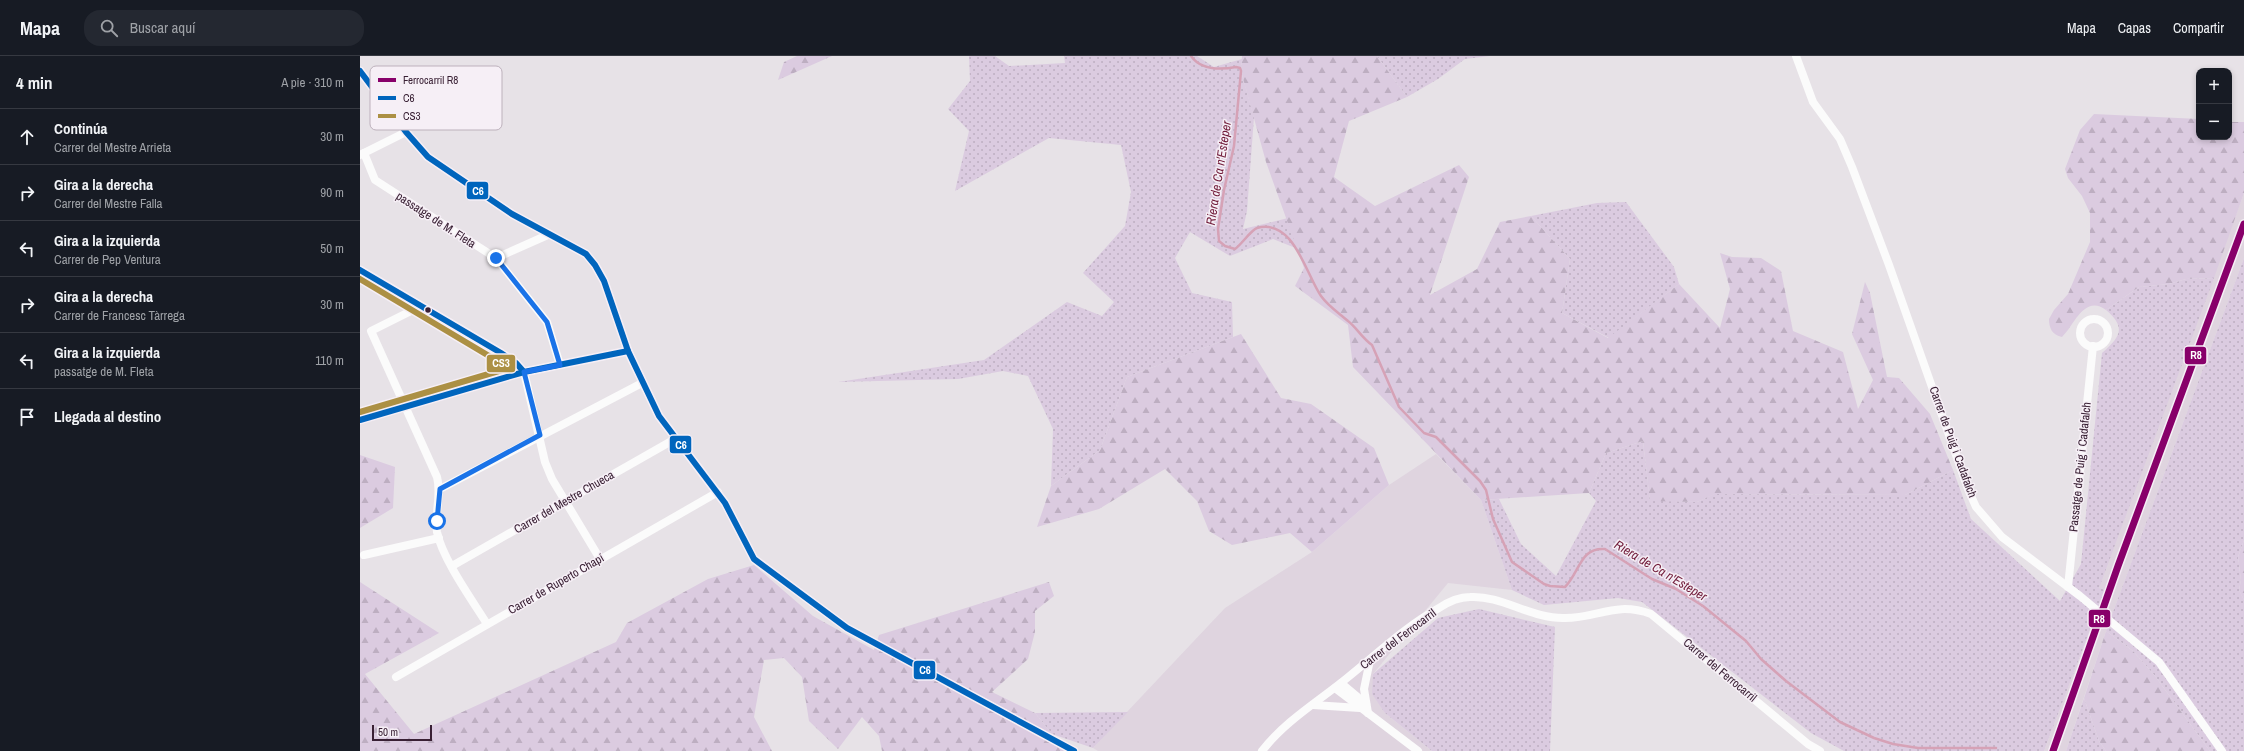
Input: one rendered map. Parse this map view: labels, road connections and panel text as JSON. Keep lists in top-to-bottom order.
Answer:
{
  "streets": {
    "street": [
      "passatge de M. Fleta",
      "Carrer de Puig i Cadafalch",
      "Passatge de Puig i Cadafalch",
      "Carrer del Mestre Chueca",
      "Carrer de Ruperto Chapí",
      "Carrer del Ferrocarril"
    ]
  },
  "crossings": [
    ["Carrer de Puig i Cadafalch", "Passatge de Puig i Cadafalch"]
  ],
  "water": ["Riera de Ca n'Esteper"],
  "lines": ["transit line C6", "rail line R8", "transit line CS3"],
  "legend": ["Ferrocarril R8", "C6", "CS3"],
  "scale_bar": "50 m",
  "page": {
    "header": "Mapa",
    "search": "Buscar aquí",
    "nav": ["Mapa", "Capas", "Compartir"],
    "heading": ["4 min", "A pie · 310 m"],
    "map_buttons": ["+", "−"],
    "list": [
      ["Continúa", "Carrer del Mestre Arrieta", "30 m"],
      ["Gira a la derecha", "Carrer del Mestre Falla", "90 m"],
      ["Gira a la izquierda", "Carrer de Pep Ventura", "50 m"],
      ["Gira a la derecha", "Carrer de Francesc Tàrrega", "30 m"],
      ["Gira a la izquierda", "passatge de M. Fleta", "110 m"],
      "Llegada al destino"
    ],
    "scale": "50 m"
  }
}
